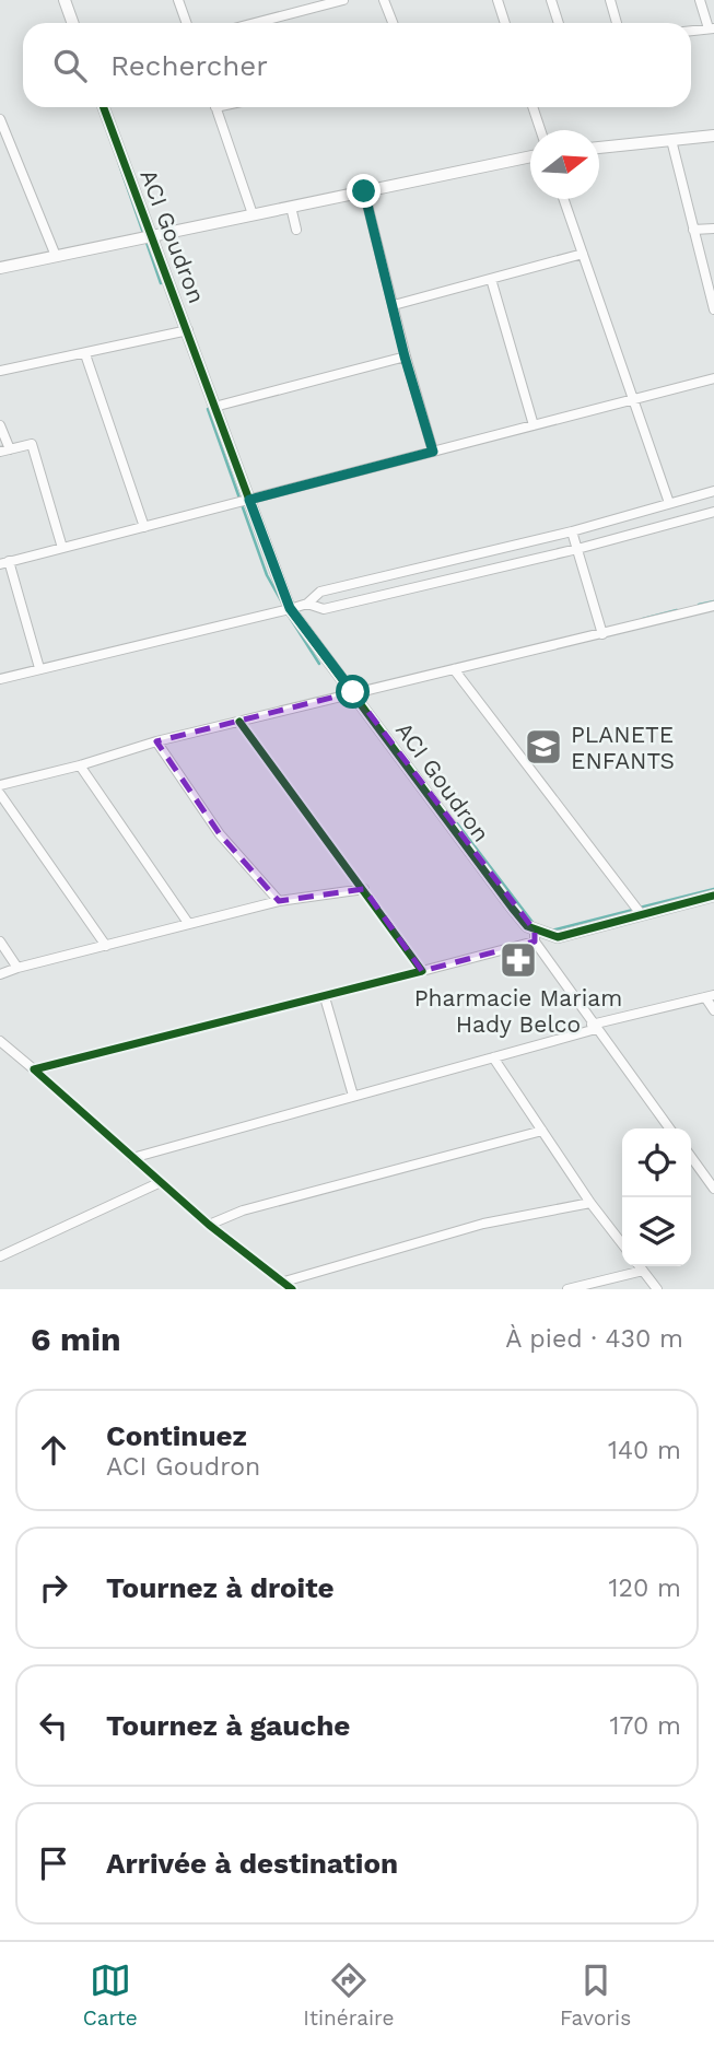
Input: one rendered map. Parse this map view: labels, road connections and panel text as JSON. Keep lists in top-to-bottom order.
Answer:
{
  "streets": {
    "street": ["ACI Goudron"]
  },
  "places": {
    "school or university": ["PLANETE ENFANTS"],
    "pharmacy": ["Pharmacie Mariam Hady Belco"]
  },
  "north": "right",
  "page": {
    "search": "Rechercher",
    "heading": ["6 min", "À pied · 430 m"],
    "list": [
      ["Continuez", "ACI Goudron", "140 m"],
      ["Tournez à droite", "120 m"],
      ["Tournez à gauche", "170 m"],
      "Arrivée à destination"
    ],
    "nav": ["Carte", "Itinéraire", "Favoris"]
  }
}
